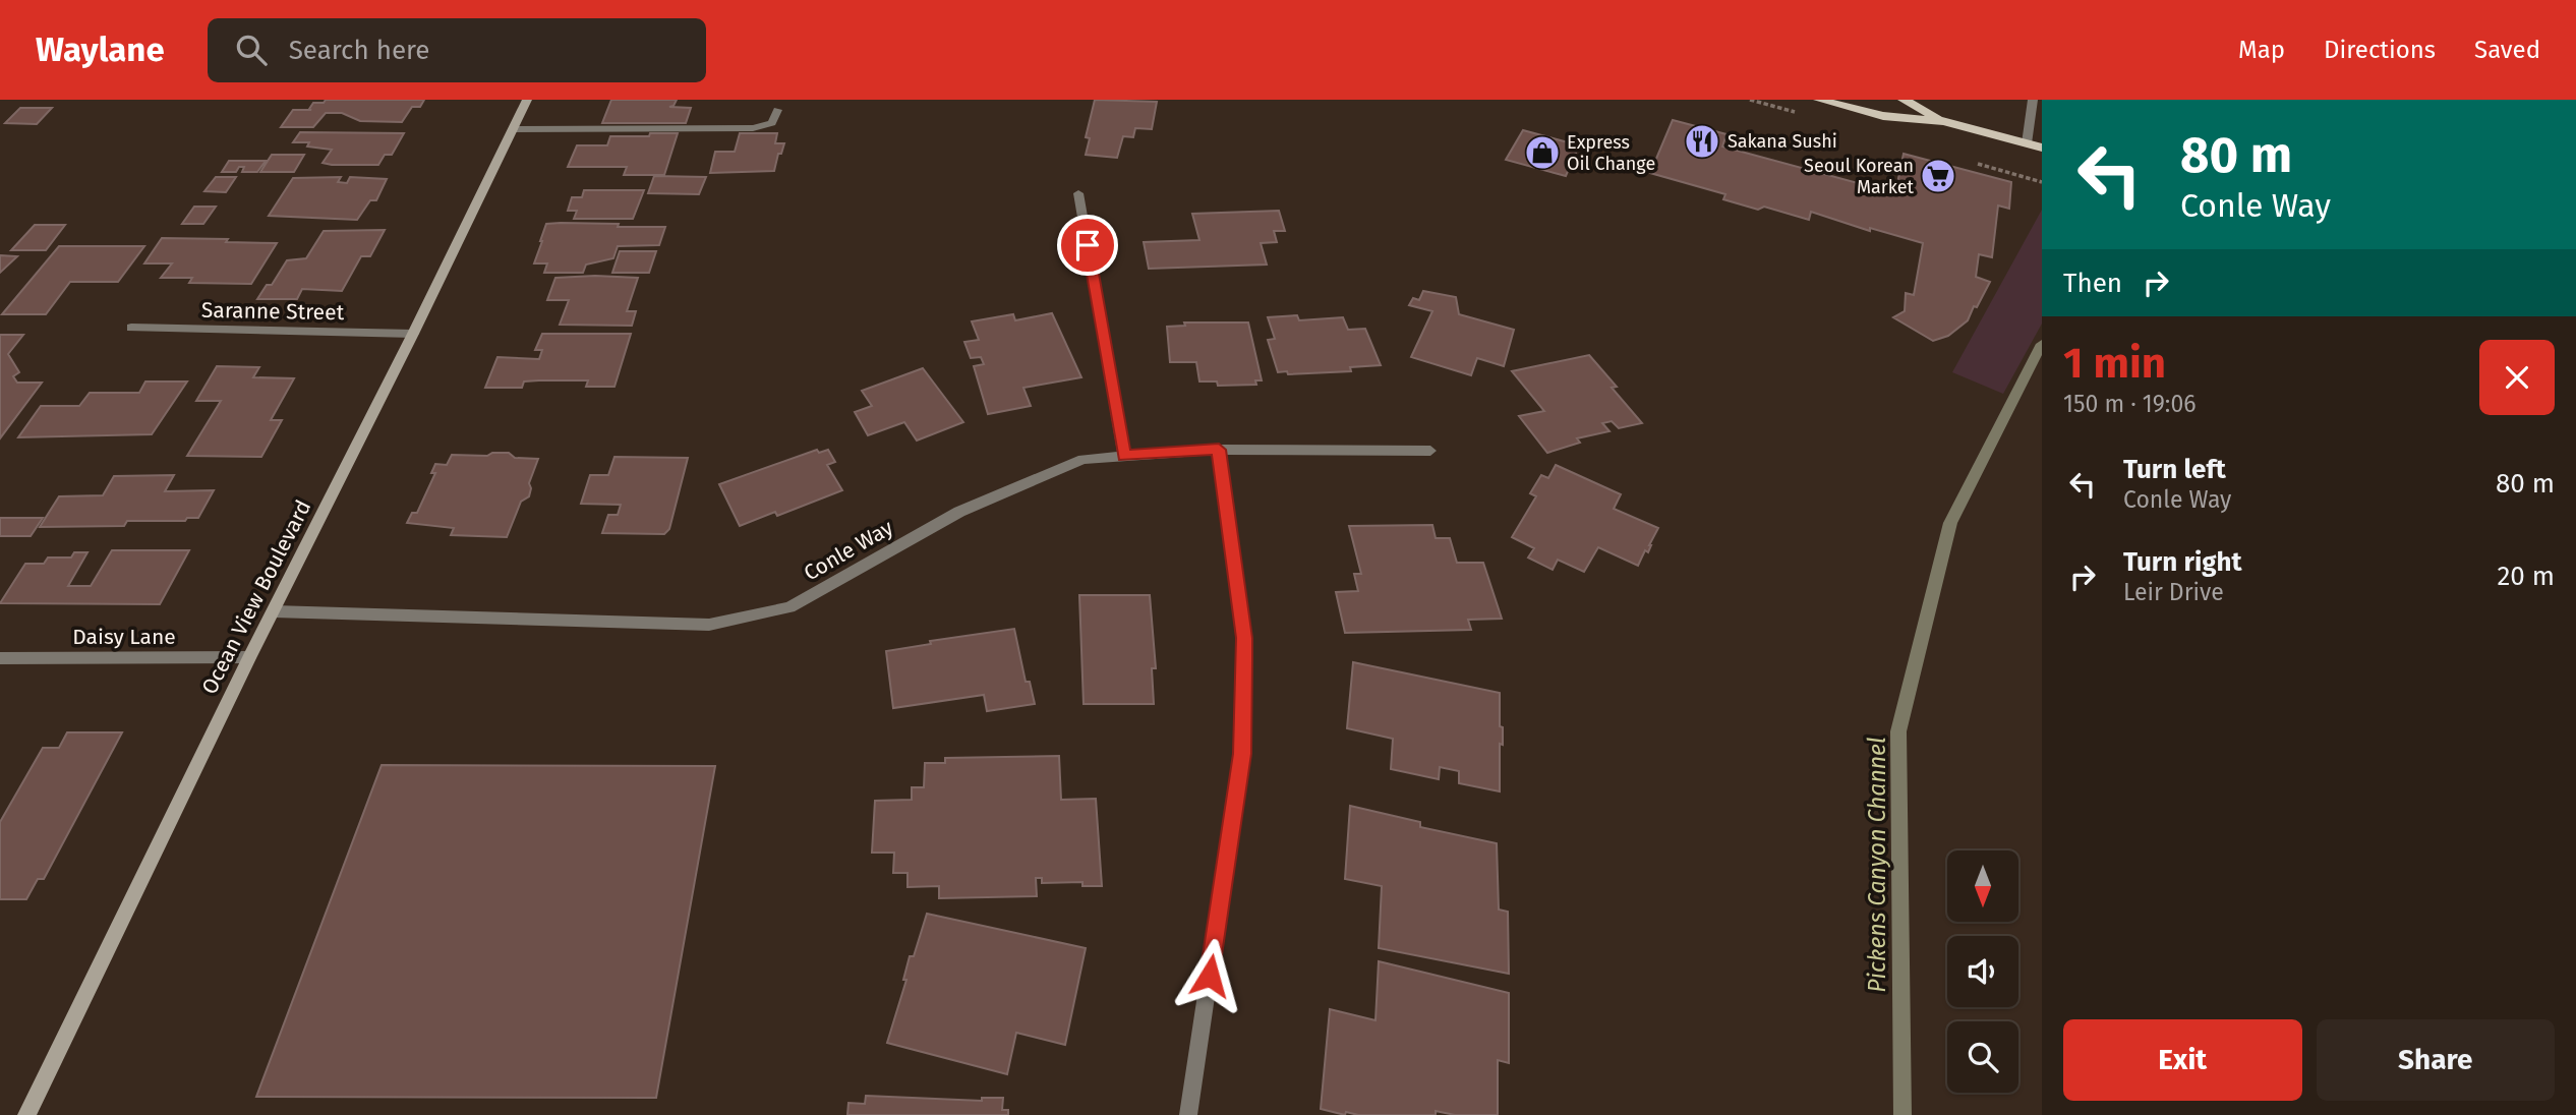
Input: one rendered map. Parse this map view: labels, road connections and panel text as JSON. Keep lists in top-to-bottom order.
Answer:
{
  "streets": {
    "street": [
      "Saranne Street",
      "Conle Way",
      "Ocean View Boulevard",
      "Daisy Lane"
    ]
  },
  "crossings": [
    ["Saranne Street", "Ocean View Boulevard"],
    ["Conle Way", "Ocean View Boulevard"],
    ["Ocean View Boulevard", "Daisy Lane"]
  ],
  "water": ["Pickens Canyon Channel"],
  "places": {
    "restaurant": ["Sakana Sushi"],
    "shop": ["Express Oil Change"],
    "supermarket": ["Seoul Korean Market"]
  },
  "north": "bottom",
  "page": {
    "header": "Waylane",
    "search": "Search here",
    "nav": ["Map", "Directions", "Saved"],
    "turn": ["80 m", "Conle Way"],
    "then": "Then",
    "heading": ["1 min", "150 m · 19:06"],
    "list": [
      {
        "name": "Turn left",
        "note": "Conle Way",
        "value": "80 m"
      },
      {
        "name": "Turn right",
        "note": "Leir Drive",
        "value": "20 m"
      }
    ],
    "buttons": ["Exit", "Share"]
  }
}
